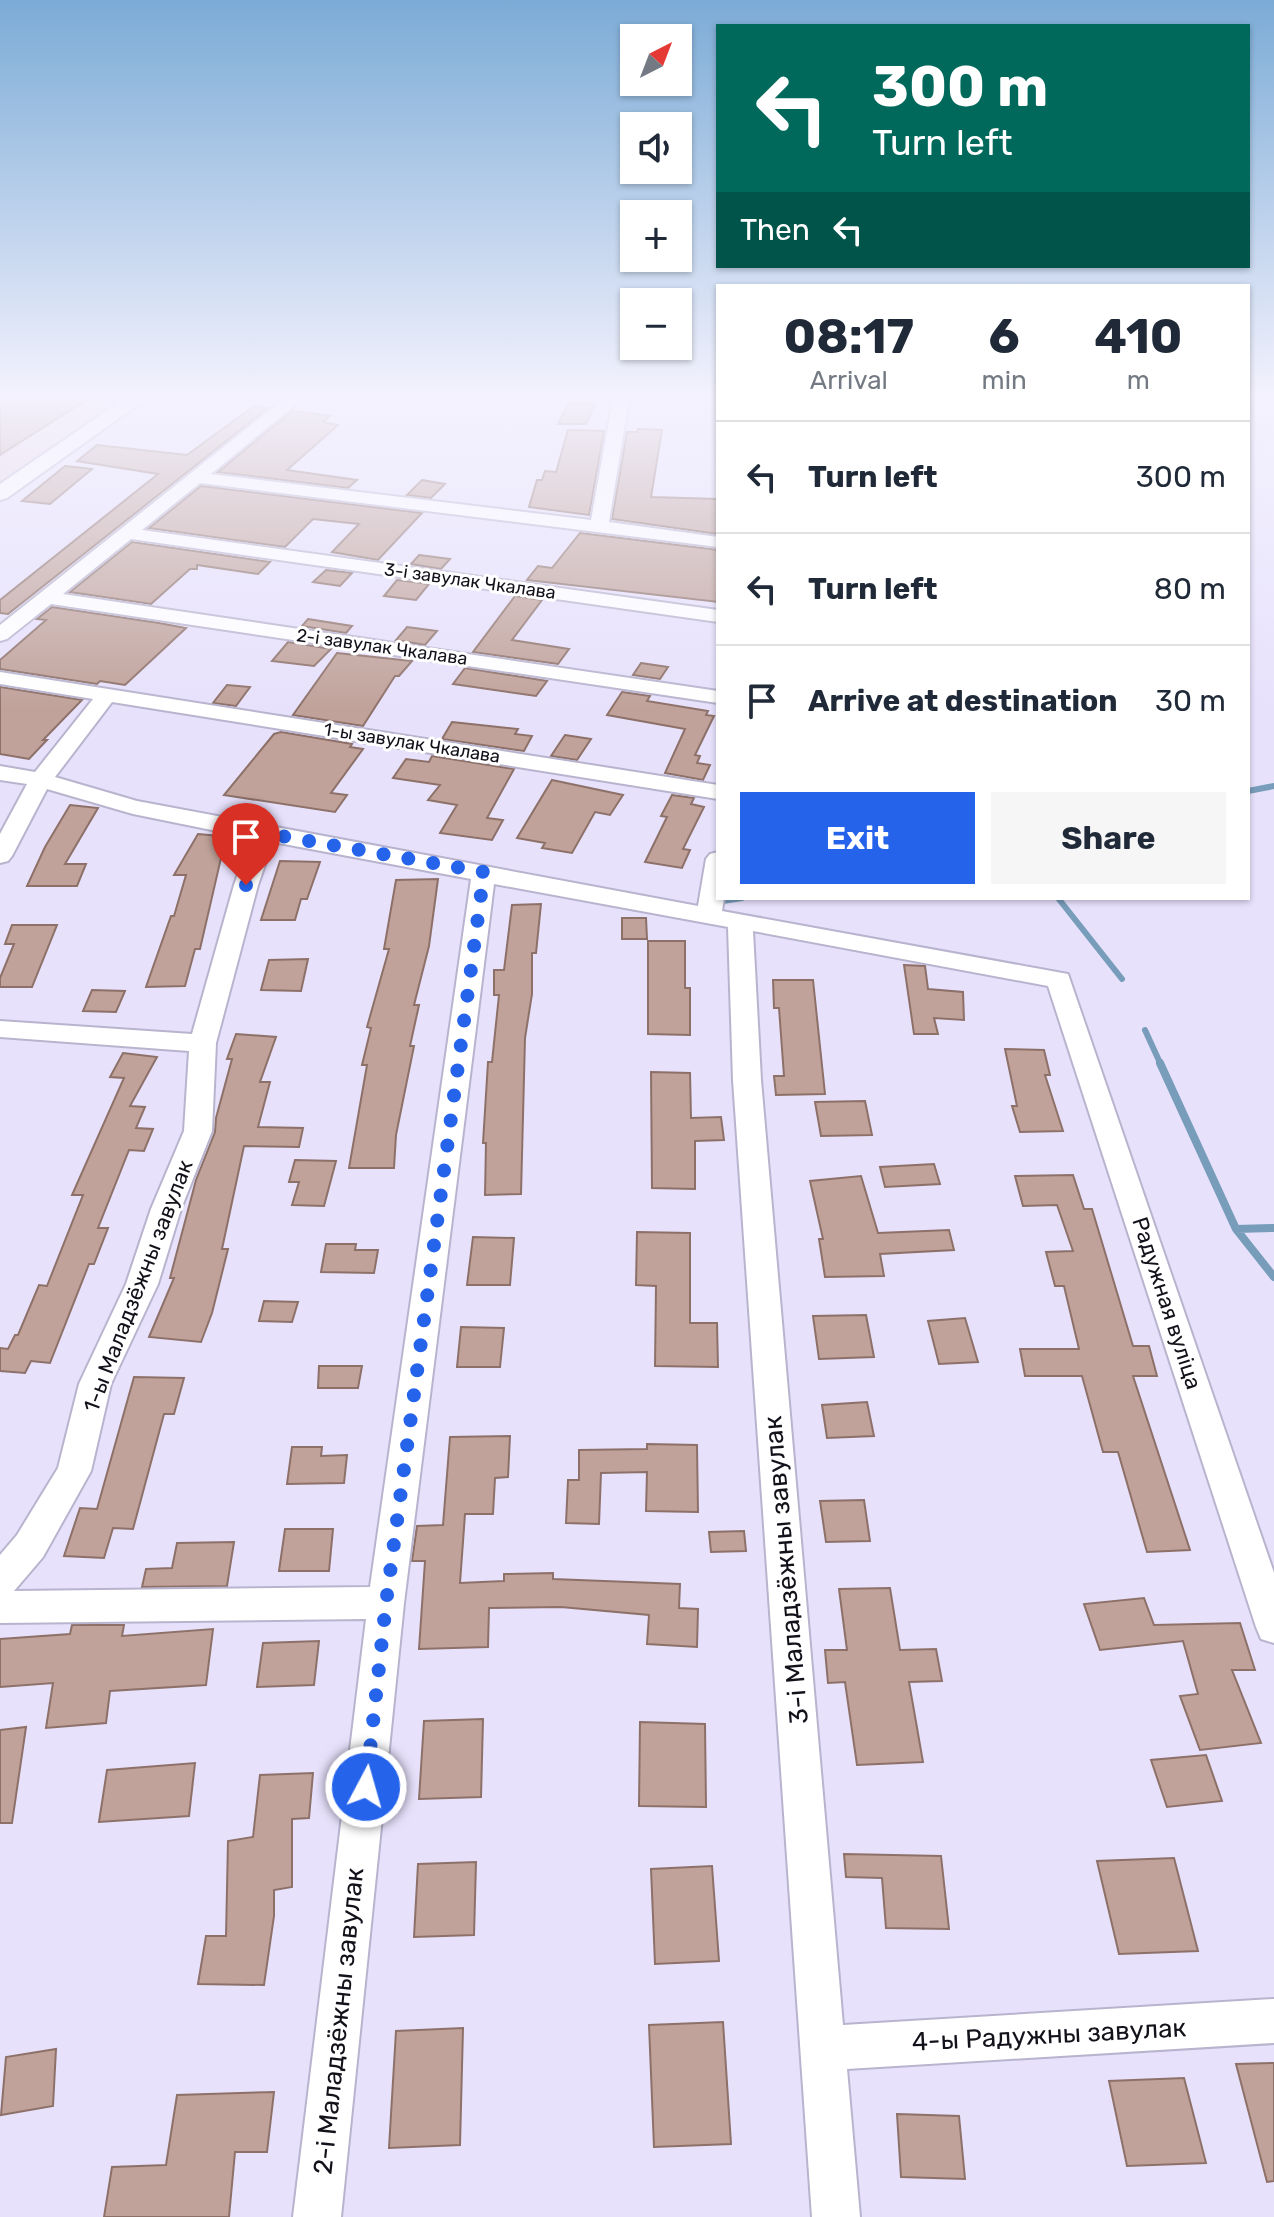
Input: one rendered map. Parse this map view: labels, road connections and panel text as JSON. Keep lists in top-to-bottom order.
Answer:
{
  "streets": {
    "street": [
      "3-і завулак Чкалава",
      "2-і завулак Чкалава",
      "1-ы завулак Чкалава",
      "1-ы Маладзёжны завулак",
      "Радужная вуліца",
      "3-і Маладзёжны завулак",
      "2-і Маладзёжны завулак",
      "4-ы Радужны завулак"
    ]
  },
  "crossings": [
    ["Радужная вуліца", "3-і Маладзёжны завулак"],
    ["3-і Маладзёжны завулак", "4-ы Радужны завулак"]
  ],
  "north": "top right",
  "page": {
    "map_buttons": ["+", "−"],
    "turn": ["300 m", "Turn left"],
    "then": "Then",
    "eta": [
      "08:17",
      "Arrival",
      "6",
      "min",
      "410",
      "m"
    ],
    "list": [
      {
        "name": "Turn left",
        "value": "300 m"
      },
      {
        "name": "Turn left",
        "value": "80 m"
      },
      {
        "name": "Arrive at destination",
        "value": "30 m"
      }
    ],
    "buttons": ["Exit", "Share"]
  }
}
